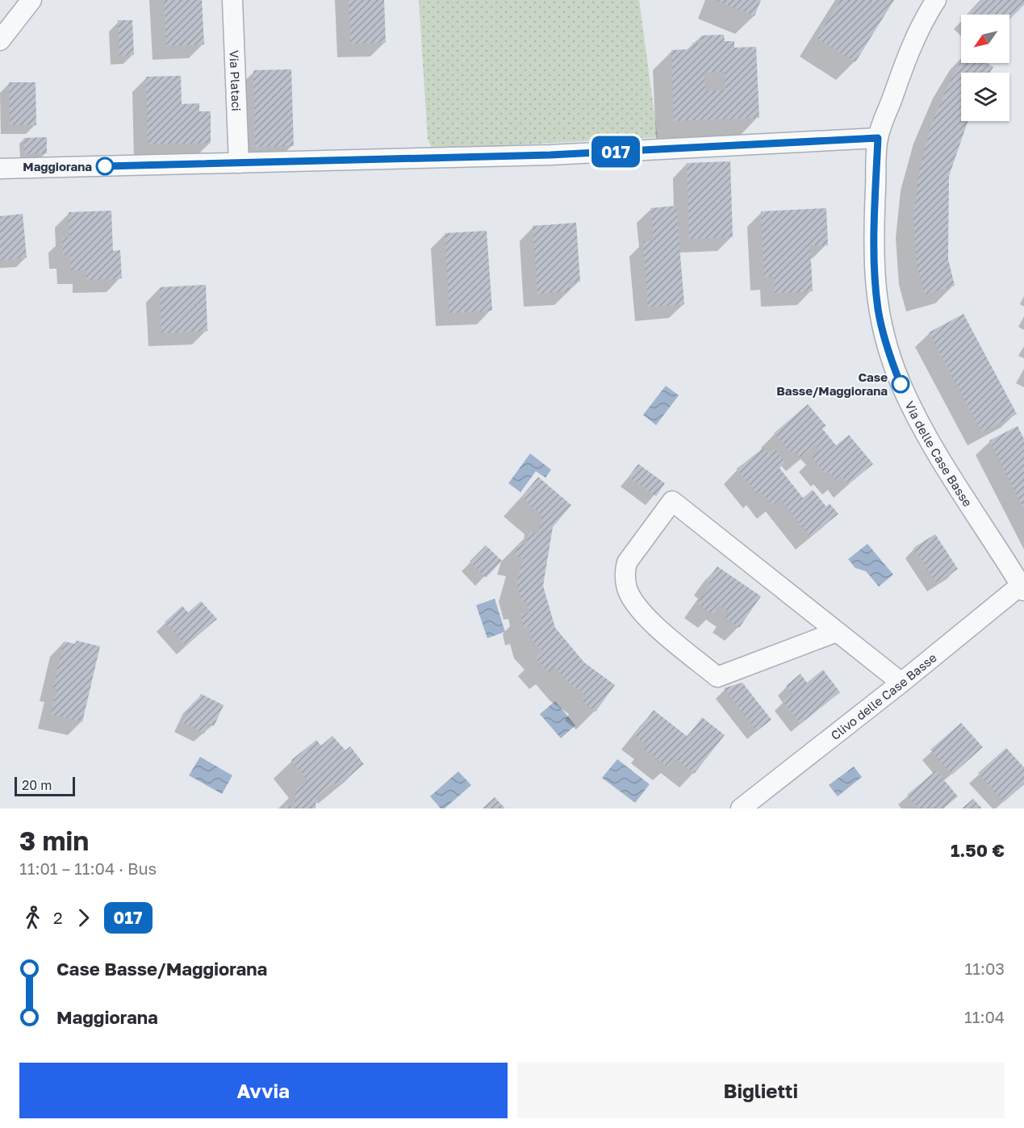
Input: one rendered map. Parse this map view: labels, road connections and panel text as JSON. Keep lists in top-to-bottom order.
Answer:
{
  "streets": {
    "street": ["Via Plataci", "Via delle Case Basse", "Clivo delle Case Basse"]
  },
  "crossings": [
    ["Via delle Case Basse", "Clivo delle Case Basse"]
  ],
  "places": ["Maggiorana", "Case Basse/Maggiorana"],
  "lines": ["bus line 017"],
  "scale_bar": "20 m",
  "north": "bottom left",
  "page": {
    "on_map": "017",
    "scale": "20 m",
    "heading": ["3 min", "11:01 – 11:04 · Bus", "1.50 €"],
    "legs": ["2", "017"],
    "list": [
      {
        "name": "Case Basse/Maggiorana",
        "value": "11:03"
      },
      {
        "name": "Maggiorana",
        "value": "11:04"
      }
    ],
    "buttons": ["Avvia", "Biglietti"]
  }
}
